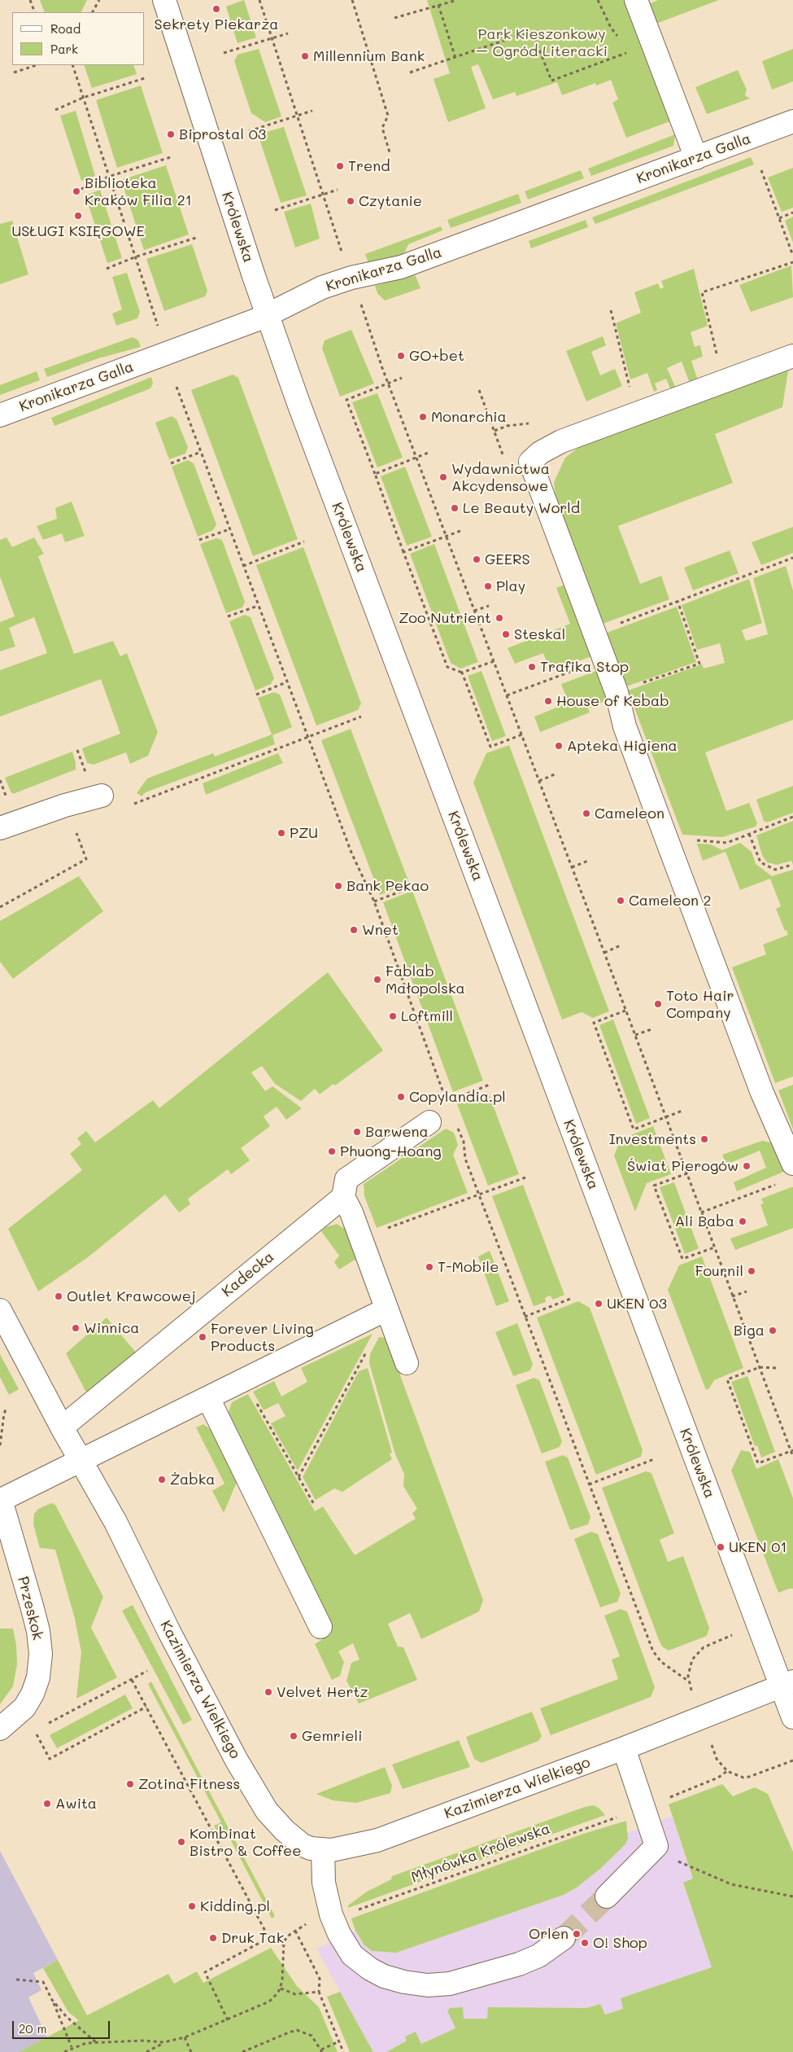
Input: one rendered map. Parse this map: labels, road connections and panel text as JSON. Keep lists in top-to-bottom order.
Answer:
{
  "streets": {
    "street": [
      "Kronikarza Galla",
      "Królewska",
      "Kadecka",
      "Przeskok",
      "Kazimierza Wielkiego"
    ],
    "path": ["Młynówka Królewska"]
  },
  "crossings": [
    ["Kronikarza Galla", "Królewska"],
    ["Królewska", "Kazimierza Wielkiego"],
    ["Kadecka", "Kazimierza Wielkiego"],
    ["Przeskok", "Kazimierza Wielkiego"]
  ],
  "parks": ["Park Kieszonkowy – Ogród Literacki"],
  "places": [
    "Sekrety Piekarza",
    "Millennium Bank",
    "Biprostal 03",
    "Trend",
    "Biblioteka Kraków Filia 21",
    "Czytanie",
    "USŁUGI KSIĘGOWE",
    "GO+bet",
    "Monarchia",
    "Wydawnictwa Akcydensowe",
    "Le Beauty World",
    "GEERS",
    "Play",
    "Zoo Nutrient",
    "Steskal",
    "Trafika Stop",
    "House of Kebab",
    "Apteka Higiena",
    "Cameleon",
    "PZU",
    "Bank Pekao",
    "Cameleon 2",
    "Wnet",
    "Fablab Małopolska",
    "Toto Hair Company",
    "Loftmill",
    "Copylandia.pl",
    "Barwena",
    "Investments",
    "Phuong-Hoang",
    "Świat Pierogów",
    "Ali Baba",
    "T-Mobile",
    "Fournil",
    "Outlet Krawcowej",
    "UKEN 03",
    "Winnica",
    "Biga",
    "Forever Living Products",
    "Żabka",
    "UKEN 01",
    "Velvet Hertz",
    "Gemrieli",
    "Zotina Fitness",
    "Awita",
    "Kombinat Bistro & Coffee",
    "Kidding.pl",
    "Orlen",
    "Druk Tak",
    "O! Shop"
  ],
  "legend": ["Road", "Park"],
  "scale_bar": "20 m"
}
